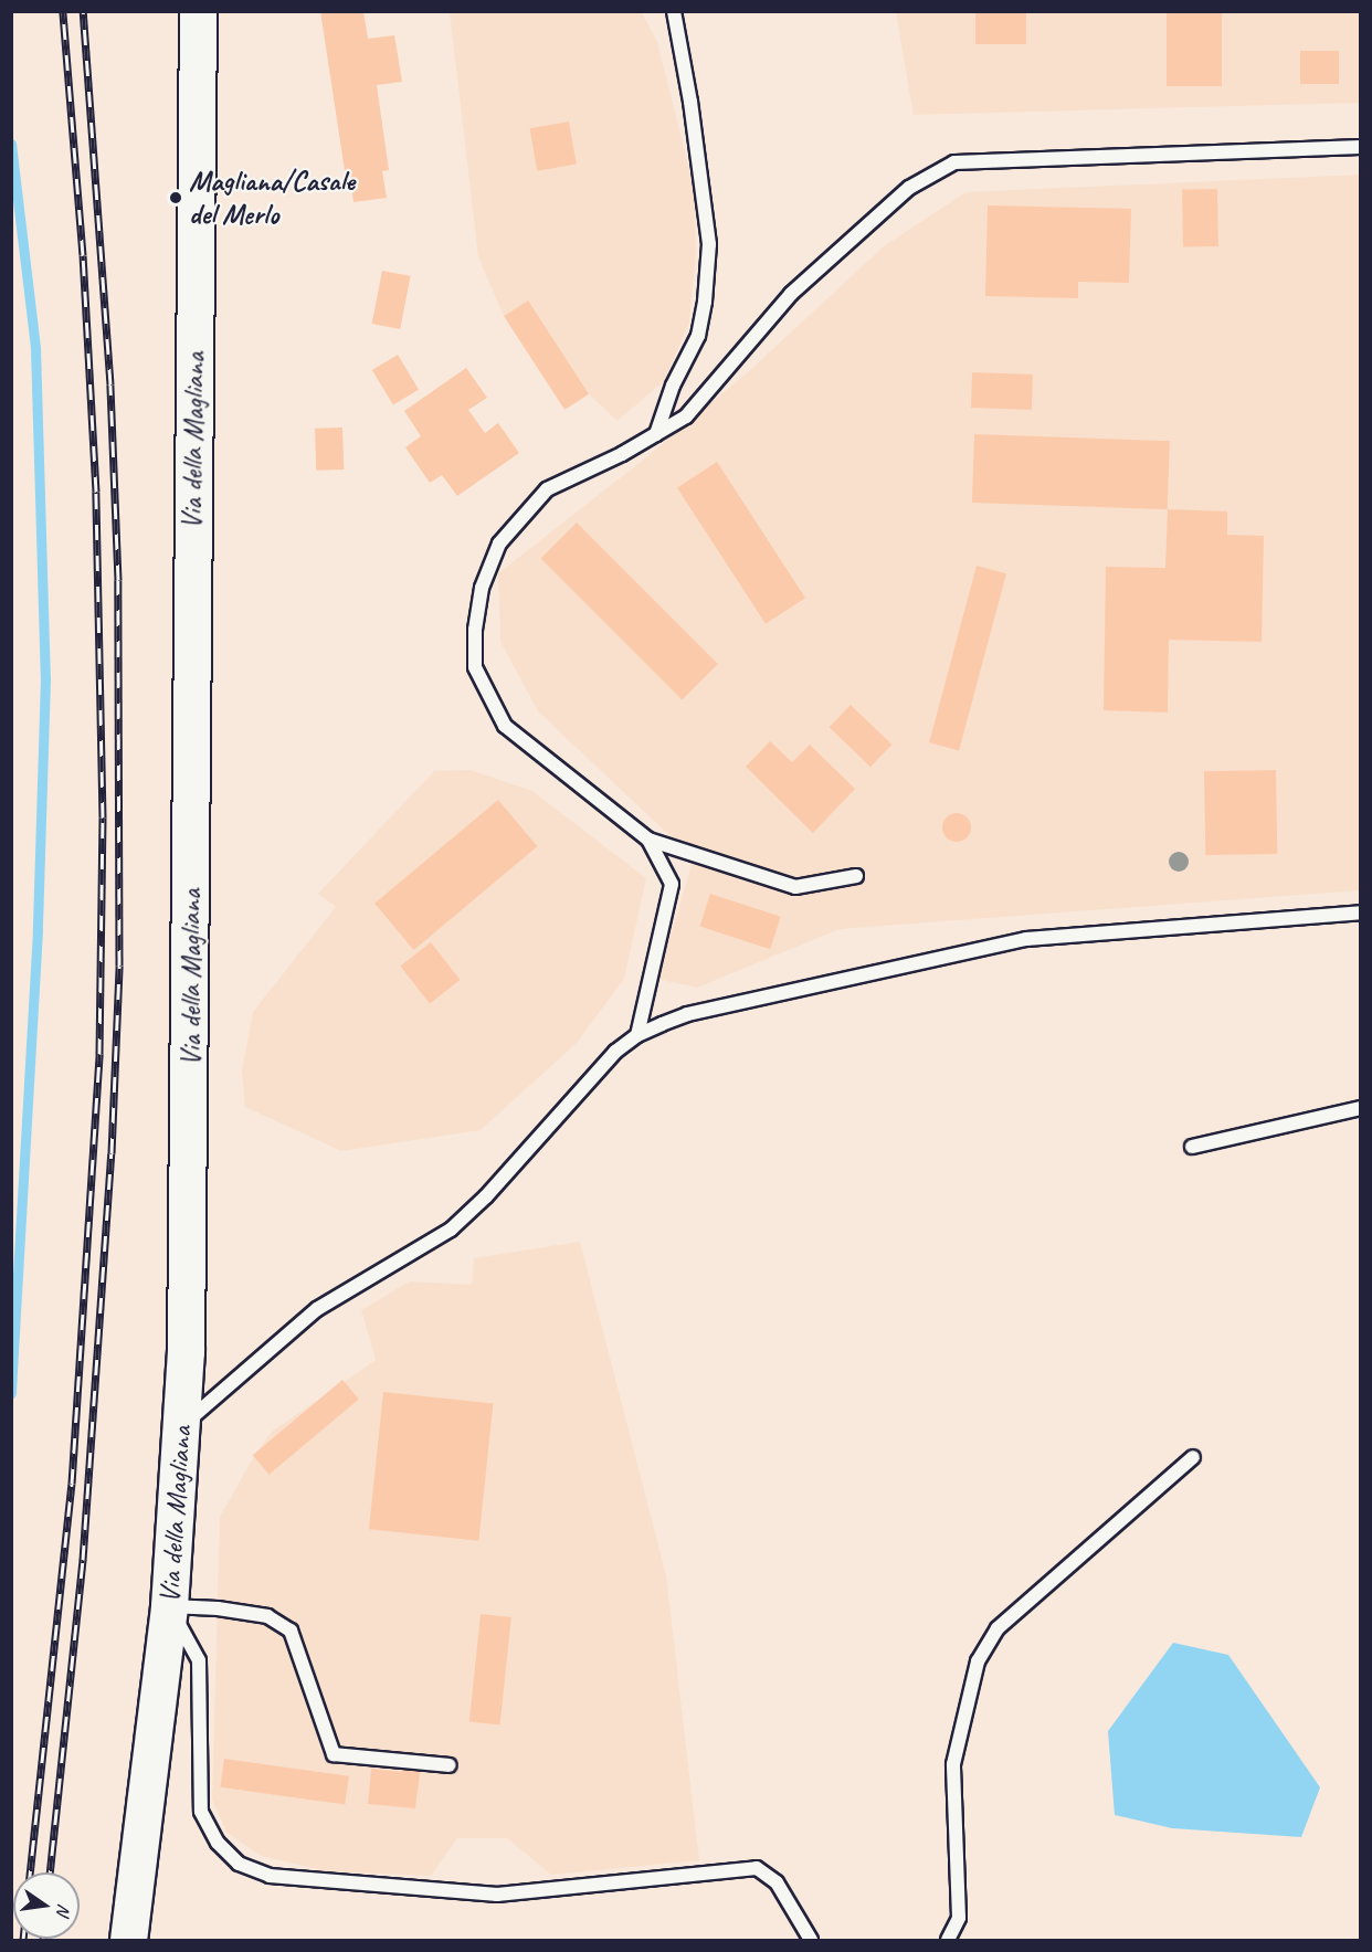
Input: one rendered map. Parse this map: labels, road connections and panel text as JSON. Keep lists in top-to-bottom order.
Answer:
{
  "streets": {
    "main road": ["Via della Magliana"]
  },
  "places": ["Magliana/Casale del Merlo"],
  "north": "right"
}
